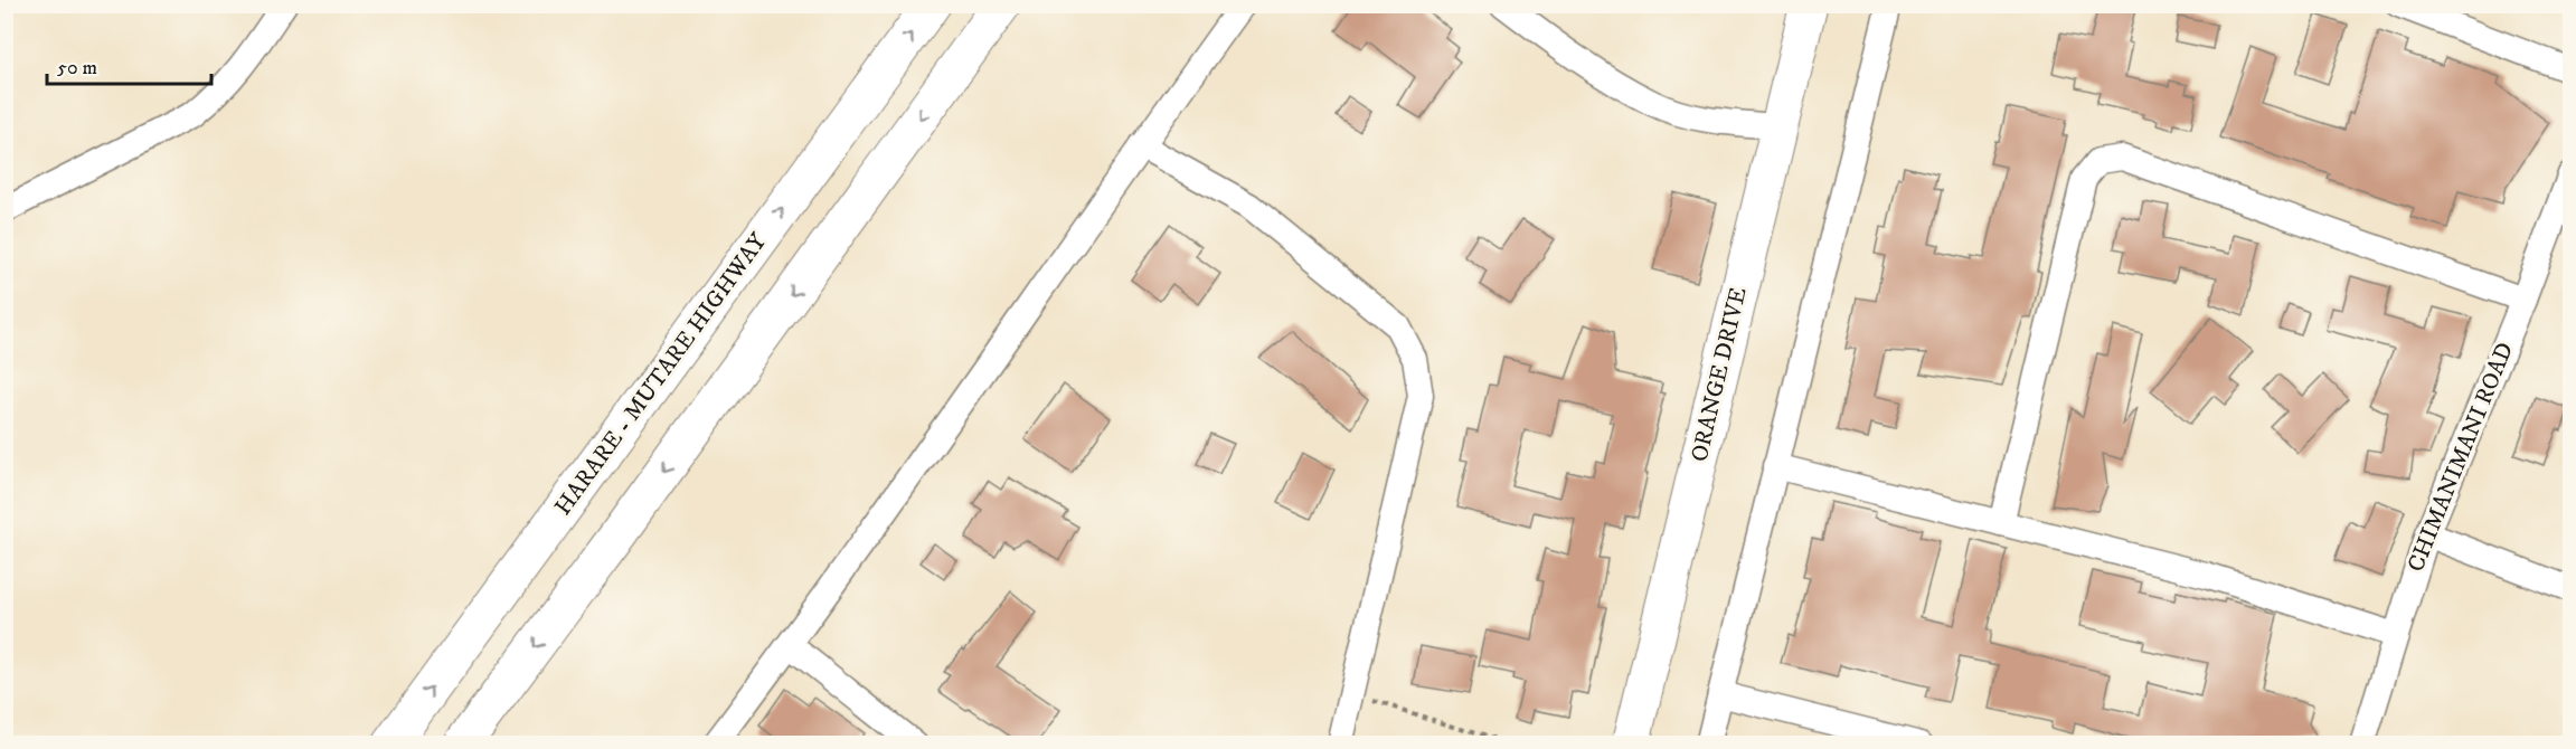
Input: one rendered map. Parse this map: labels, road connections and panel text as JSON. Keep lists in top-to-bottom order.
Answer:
{
  "streets": {
    "main road": ["HARARE - MUTARE HIGHWAY", "ORANGE DRIVE"],
    "street": ["CHIMANIMANI ROAD"]
  },
  "scale_bar": "50 m"
}
